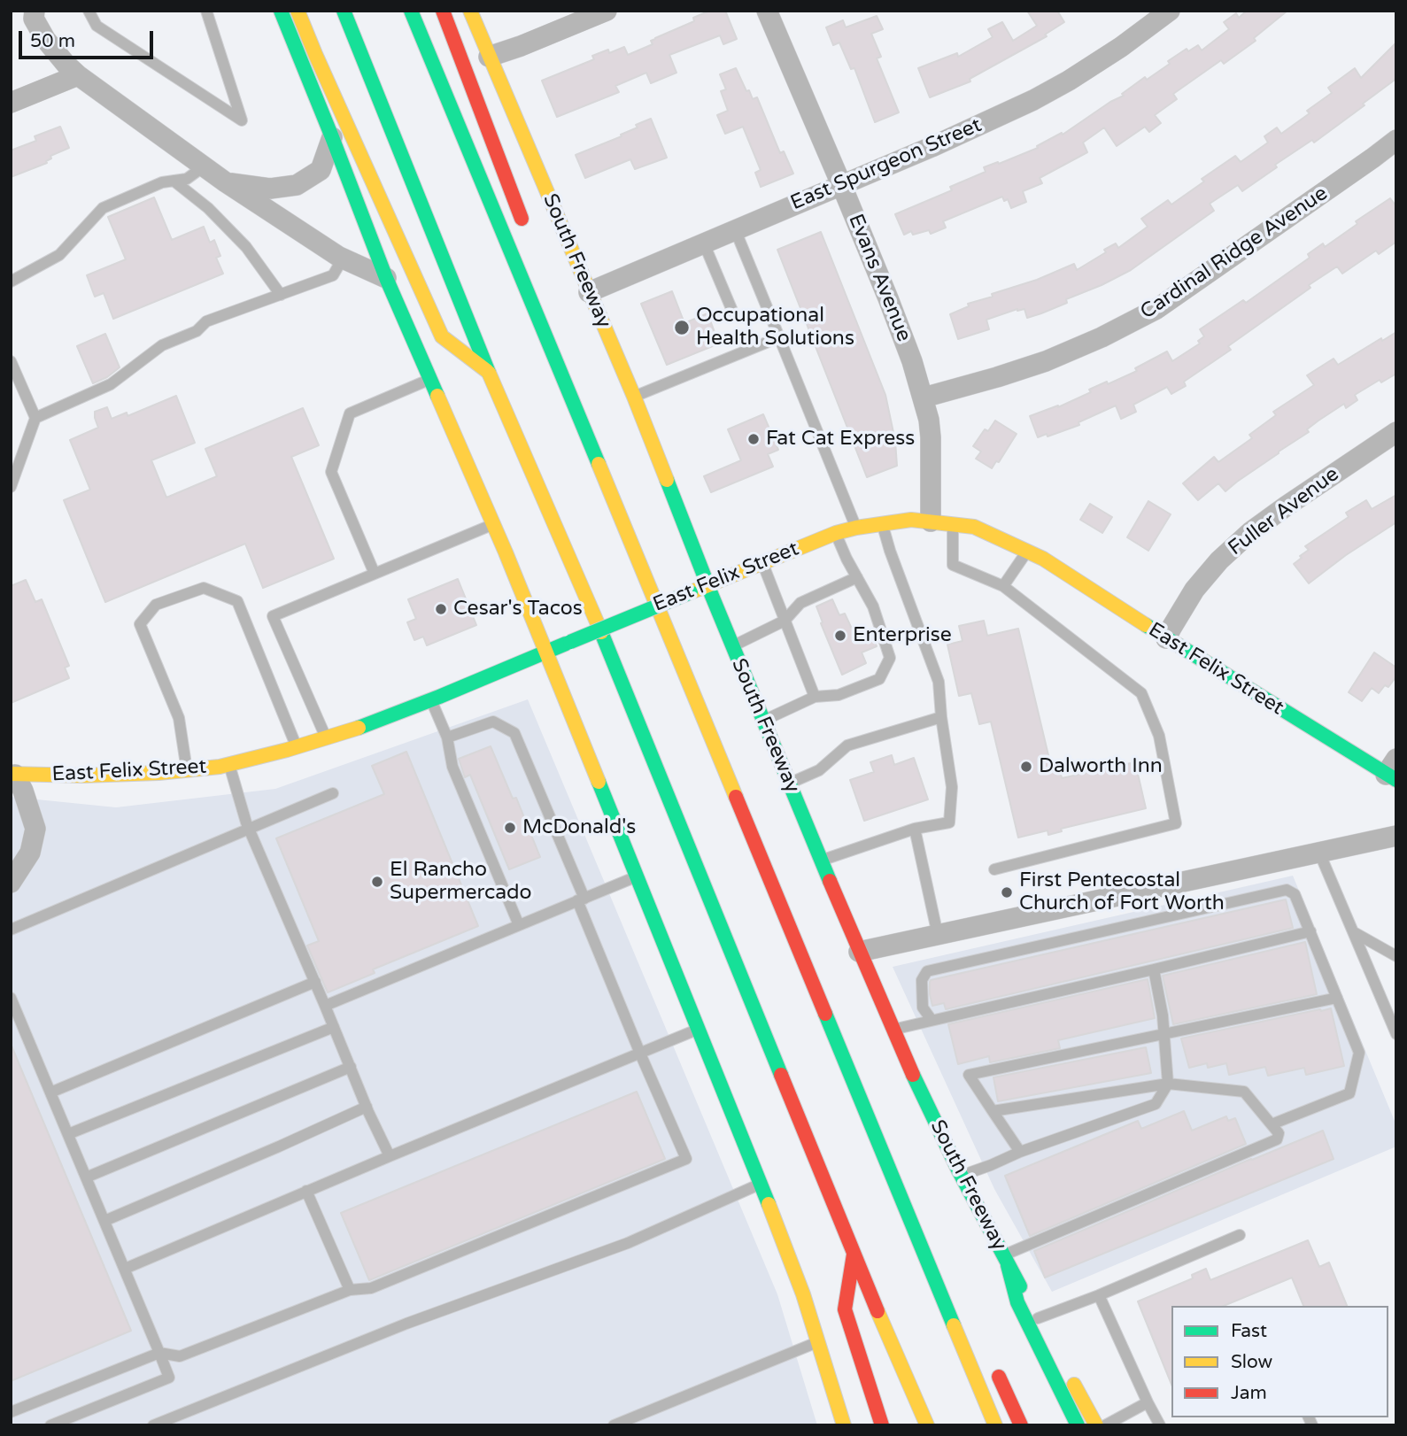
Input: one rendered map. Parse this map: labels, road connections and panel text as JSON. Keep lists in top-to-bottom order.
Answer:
{
  "streets": {
    "main road": ["South Freeway", "East Felix Street"],
    "street": [
      "East Spurgeon Street",
      "Cardinal Ridge Avenue",
      "Evans Avenue",
      "Fuller Avenue"
    ]
  },
  "crossings": [
    ["East Spurgeon Street", "South Freeway"],
    ["East Spurgeon Street", "Evans Avenue"],
    ["Cardinal Ridge Avenue", "Evans Avenue"],
    ["South Freeway", "East Felix Street"],
    ["Evans Avenue", "East Felix Street"],
    ["Fuller Avenue", "East Felix Street"]
  ],
  "places": [
    "Occupational Health Solutions",
    "Fat Cat Express",
    "Cesar's Tacos",
    "Enterprise",
    "Dalworth Inn",
    "McDonald's",
    "El Rancho Supermercado",
    "First Pentecostal Church of Fort Worth"
  ],
  "legend": ["Fast", "Slow", "Jam"],
  "scale_bar": "50 m"
}
